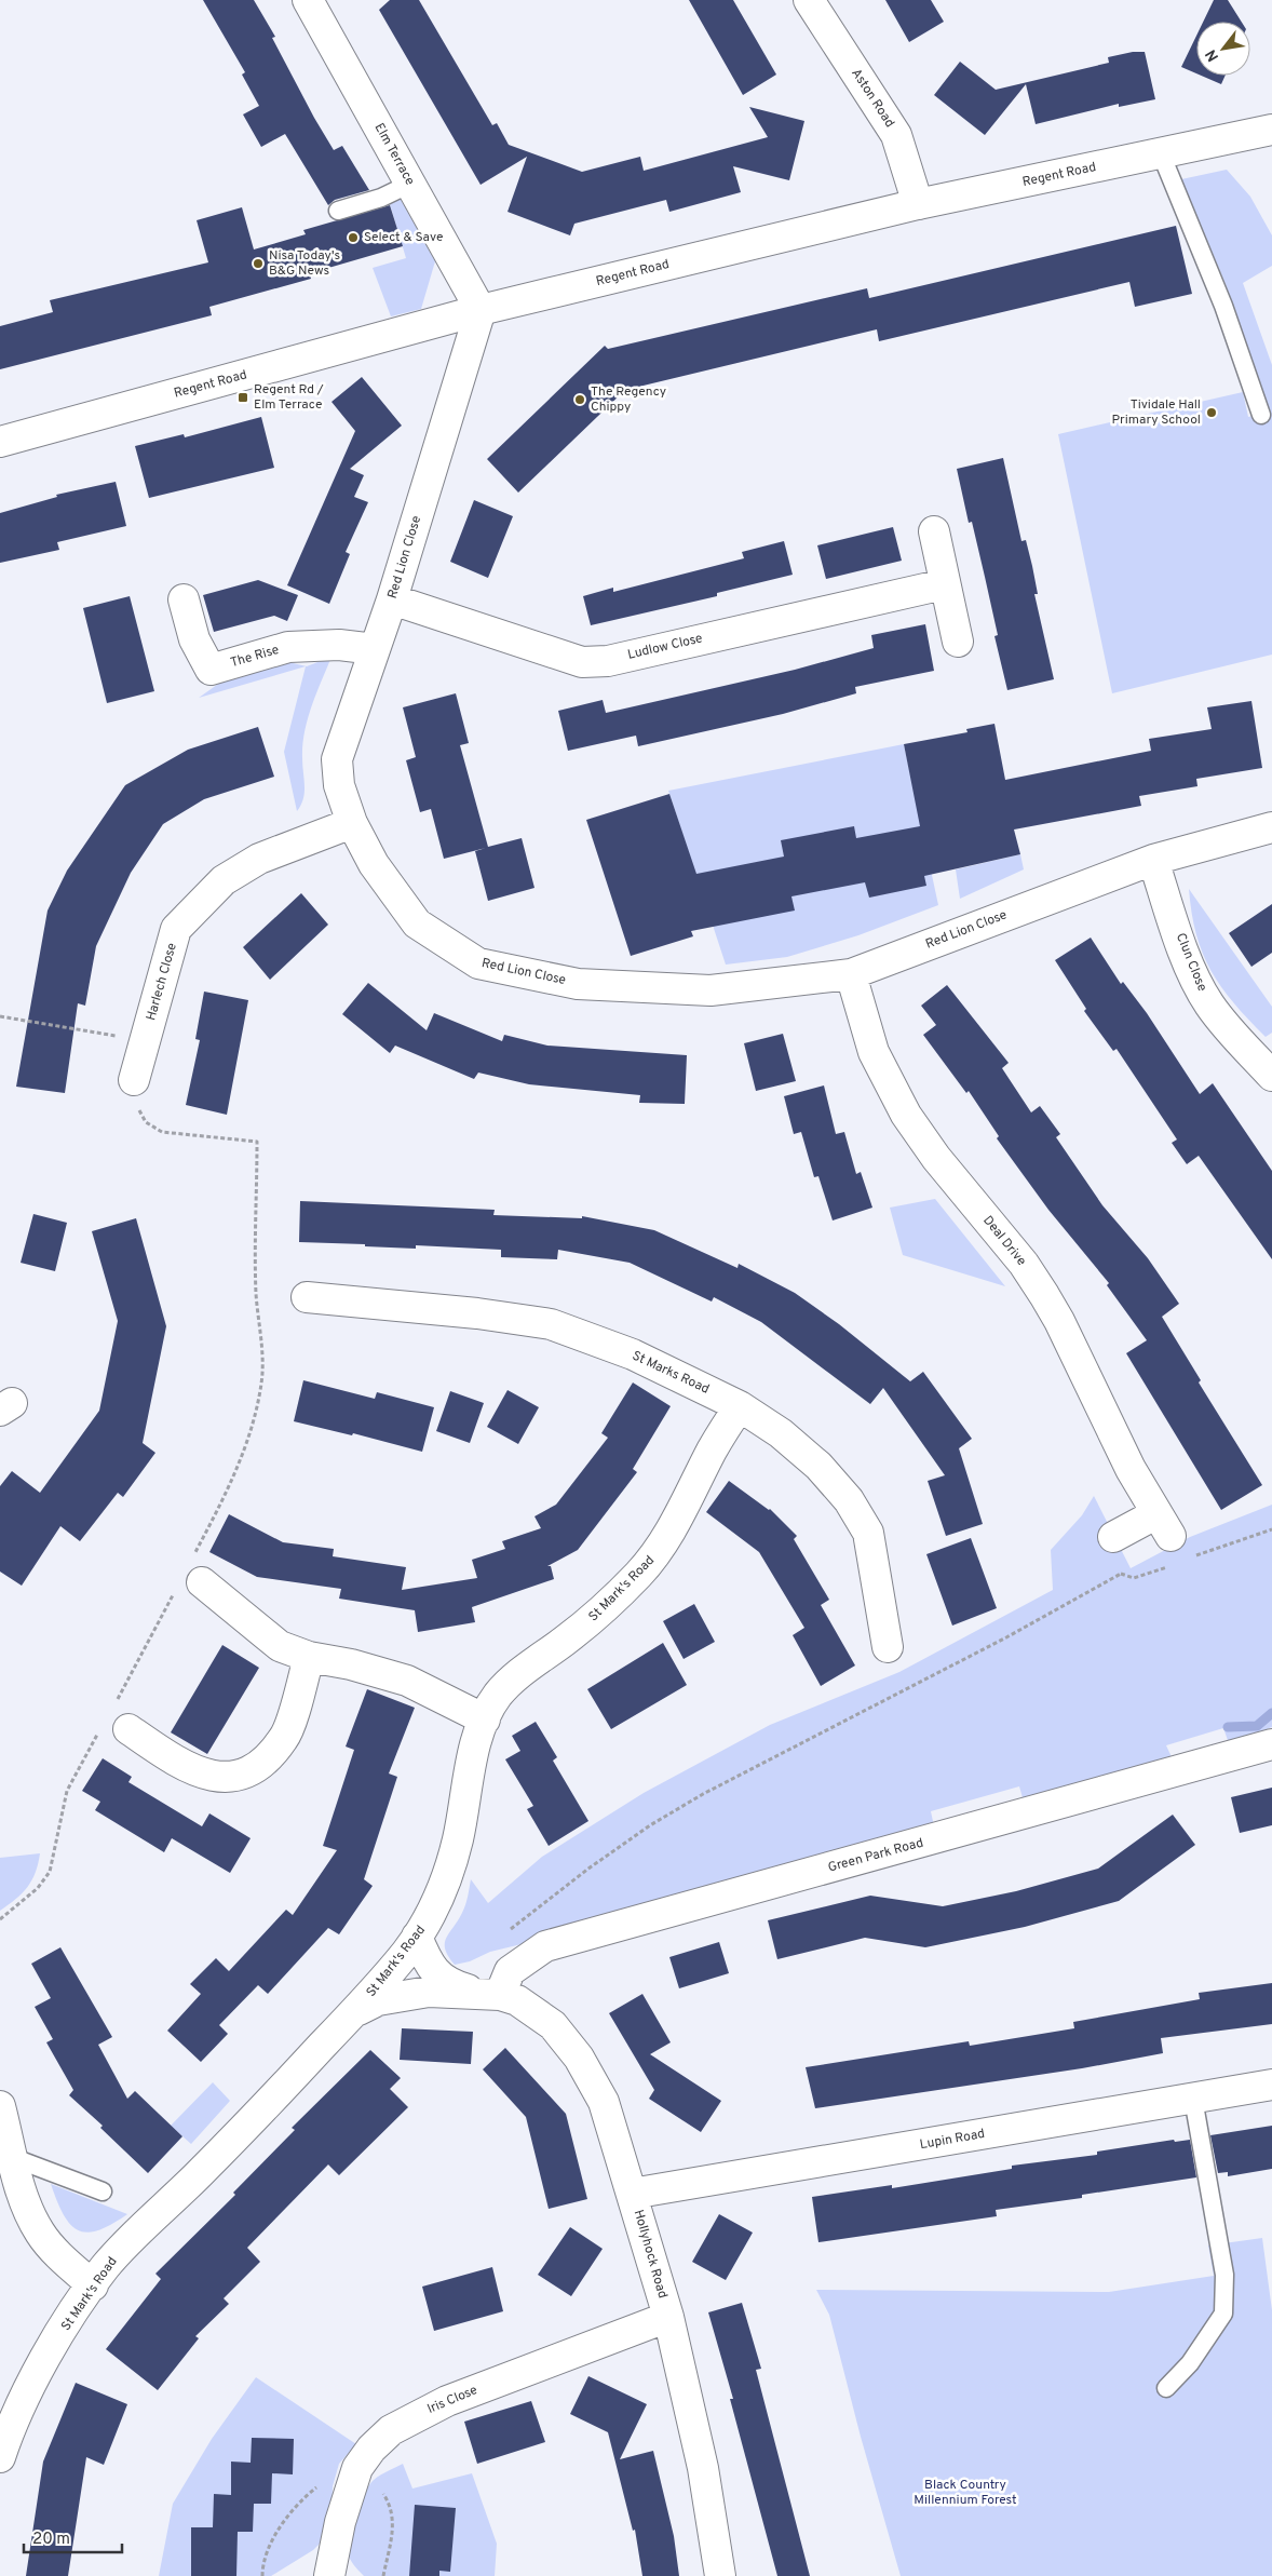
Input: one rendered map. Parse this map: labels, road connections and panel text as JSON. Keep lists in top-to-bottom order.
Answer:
{
  "streets": {
    "street": [
      "Aston Road",
      "Elm Terrace",
      "Regent Road",
      "Red Lion Close",
      "Ludlow Close",
      "The Rise",
      "Clun Close",
      "Harlech Close",
      "Deal Drive",
      "St Marks Road",
      "St Mark's Road",
      "Green Park Road",
      "Lupin Road",
      "Hollyhock Road",
      "Iris Close"
    ]
  },
  "crossings": [
    ["Aston Road", "Regent Road"],
    ["Elm Terrace", "Regent Road"],
    ["Elm Terrace", "Red Lion Close"],
    ["Regent Road", "Red Lion Close"],
    ["Red Lion Close", "Ludlow Close"],
    ["Red Lion Close", "The Rise"],
    ["Red Lion Close", "Clun Close"],
    ["Red Lion Close", "Harlech Close"],
    ["Red Lion Close", "Deal Drive"],
    ["St Marks Road", "St Mark's Road"],
    ["St Mark's Road", "Hollyhock Road"],
    ["Green Park Road", "Hollyhock Road"],
    ["Lupin Road", "Hollyhock Road"],
    ["Hollyhock Road", "Iris Close"]
  ],
  "parks": ["Black Country Millennium Forest"],
  "places": {
    "other": [
      "Select & Save",
      "Nisa Today's B&G News",
      "The Regency Chippy",
      "Tividale Hall Primary School"
    ],
    "transit": ["Regent Rd / Elm Terrace"]
  },
  "scale_bar": "20 m",
  "north": "bottom left"
}
